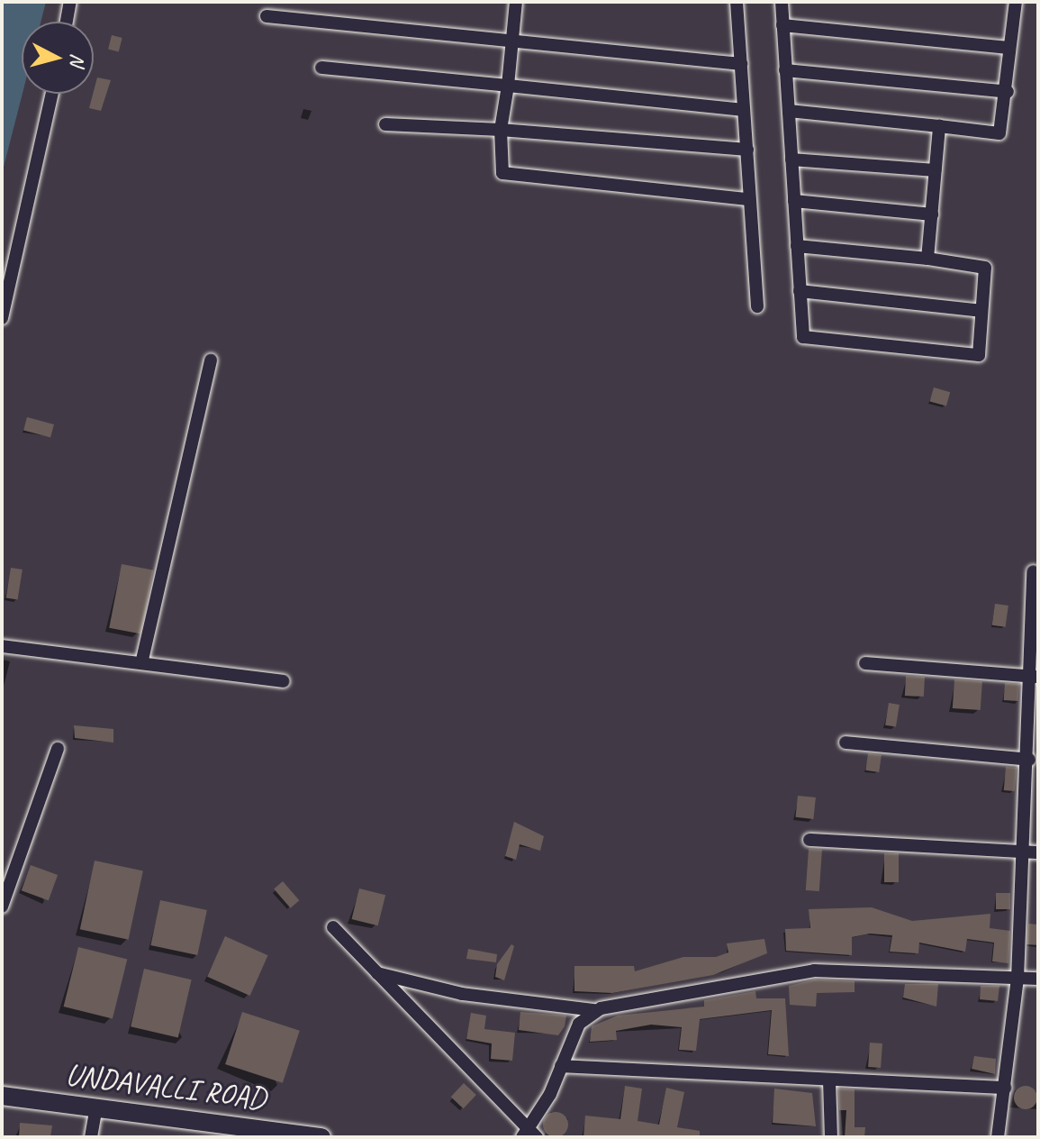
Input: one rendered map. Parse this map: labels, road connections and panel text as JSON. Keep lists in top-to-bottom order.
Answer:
{
  "streets": {
    "main road": ["UNDAVALLI ROAD"]
  },
  "north": "right"
}
